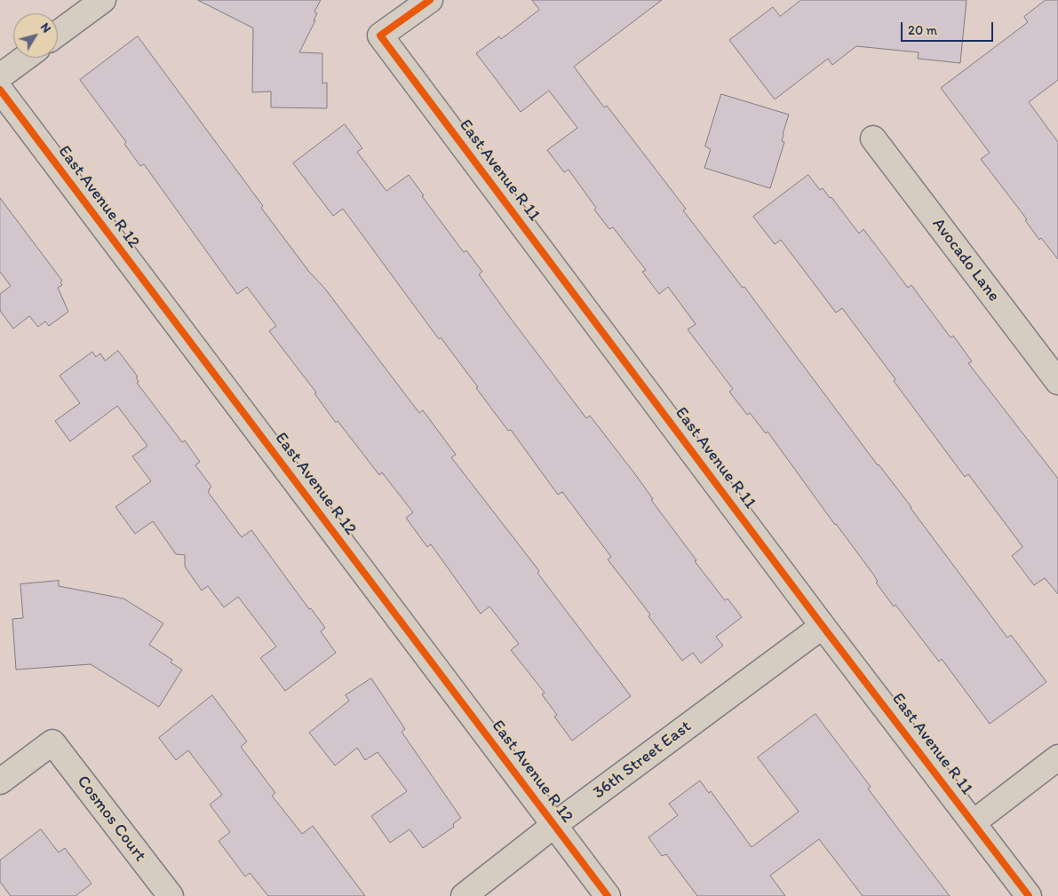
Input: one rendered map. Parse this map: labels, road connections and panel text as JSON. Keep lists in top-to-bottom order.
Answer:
{
  "streets": {
    "street": [
      "East Avenue R 11",
      "East Avenue R 12",
      "Avocado Lane",
      "36th Street East",
      "Cosmos Court"
    ]
  },
  "crossings": [
    ["East Avenue R 11", "36th Street East"],
    ["East Avenue R 12", "36th Street East"]
  ],
  "scale_bar": "20 m",
  "north": "top right"
}
